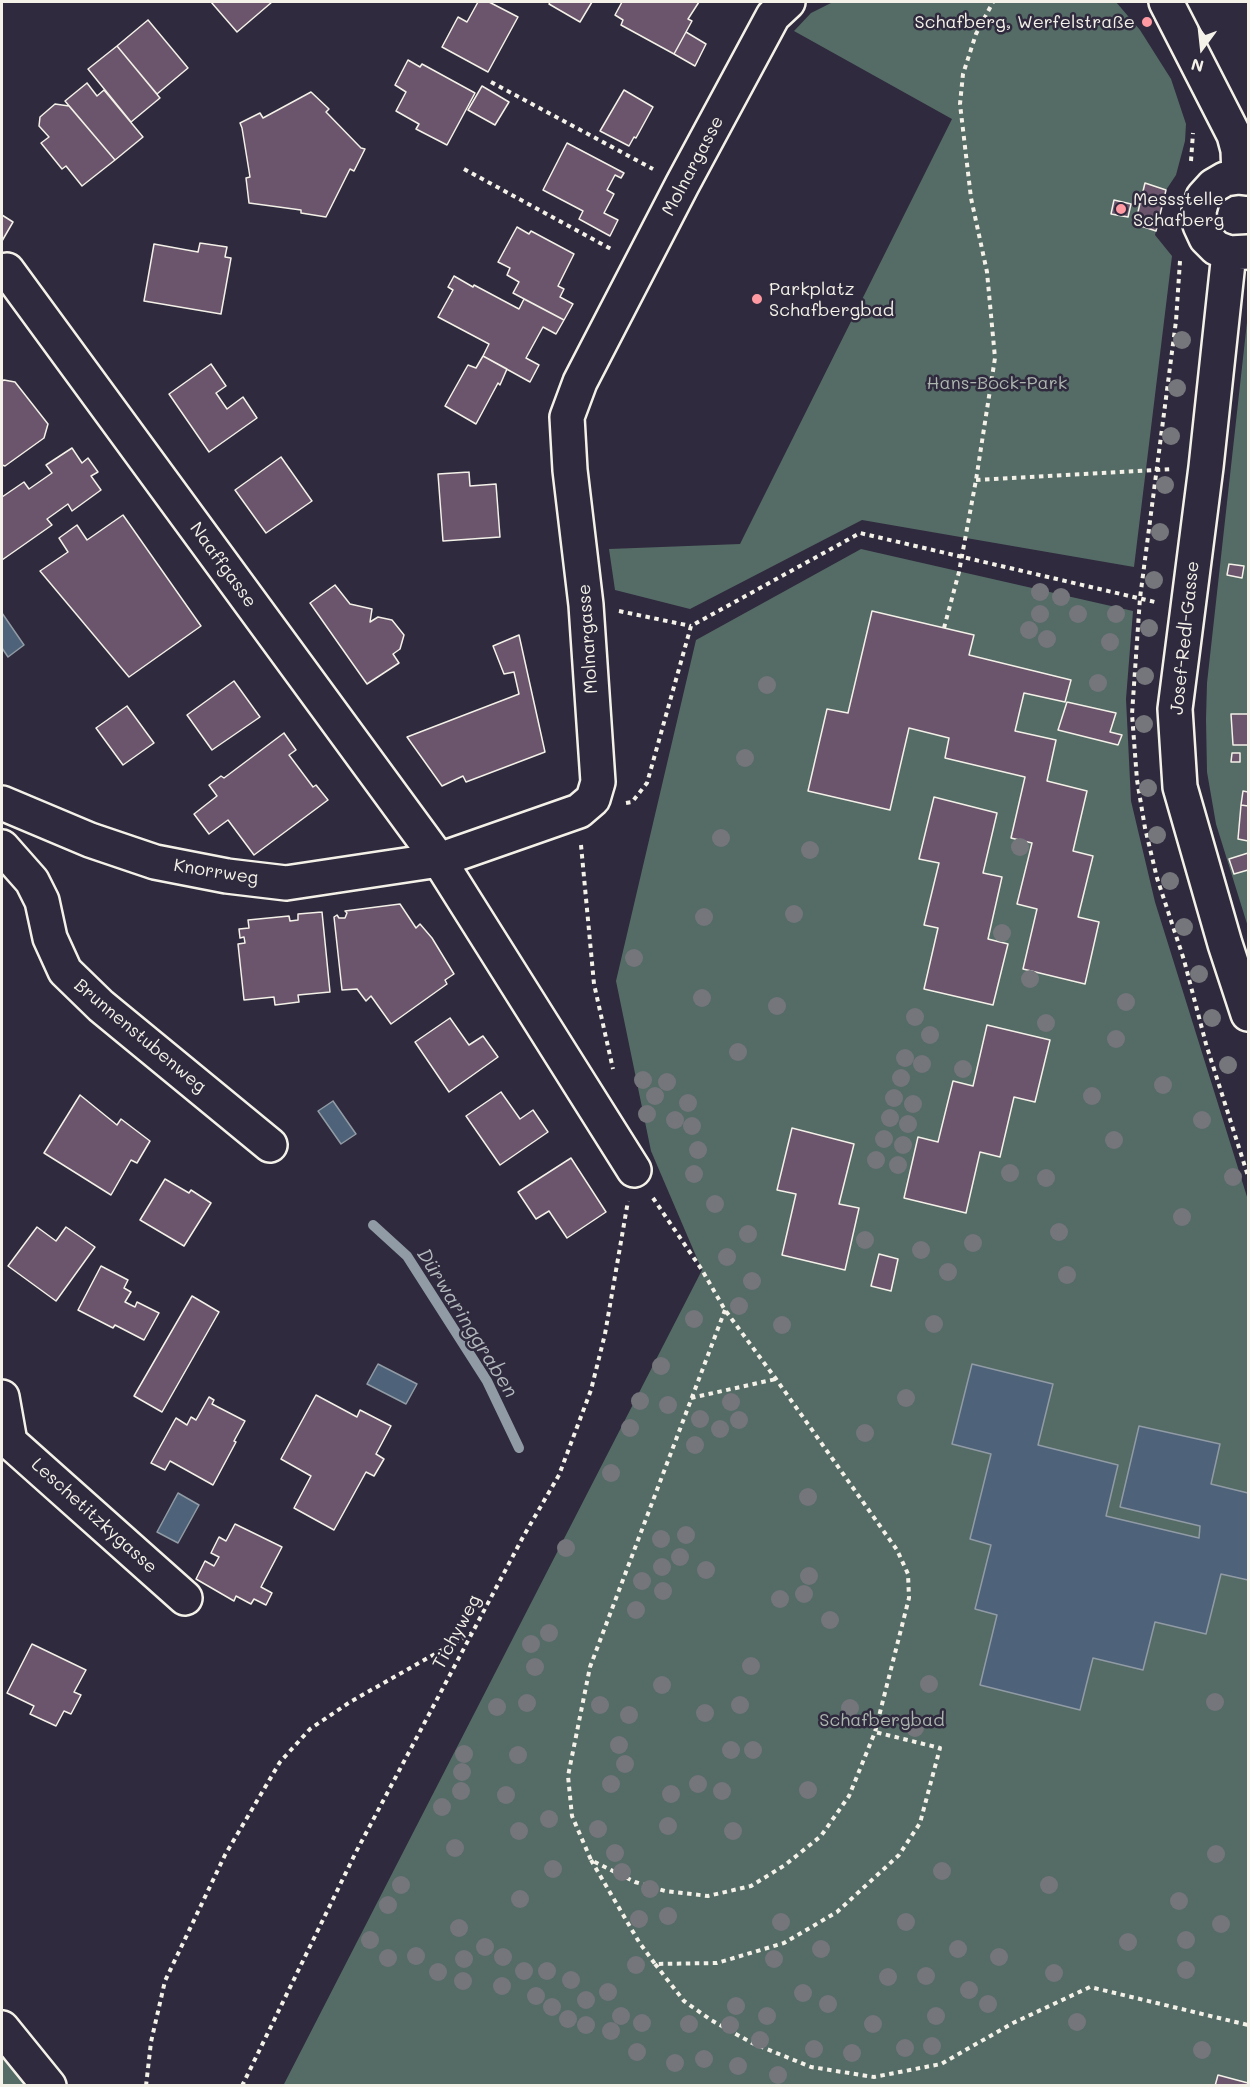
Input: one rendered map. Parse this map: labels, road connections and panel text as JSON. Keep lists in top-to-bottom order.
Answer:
{
  "streets": {
    "street": [
      "Molnargasse",
      "Naaffgasse",
      "Josef-Redl-Gasse",
      "Knorrweg",
      "Brunnenstubenweg",
      "Leschetitzkygasse"
    ],
    "path": ["Tichyweg"]
  },
  "crossings": [
    ["Naaffgasse", "Knorrweg"]
  ],
  "water": ["Dürwaringgraben"],
  "parks": ["Hans-Bock-Park", "Schafbergbad"],
  "places": ["Schafberg, Werfelstraße", "Messstelle Schafberg", "Parkplatz Schafbergbad"],
  "north": "bottom"
}
